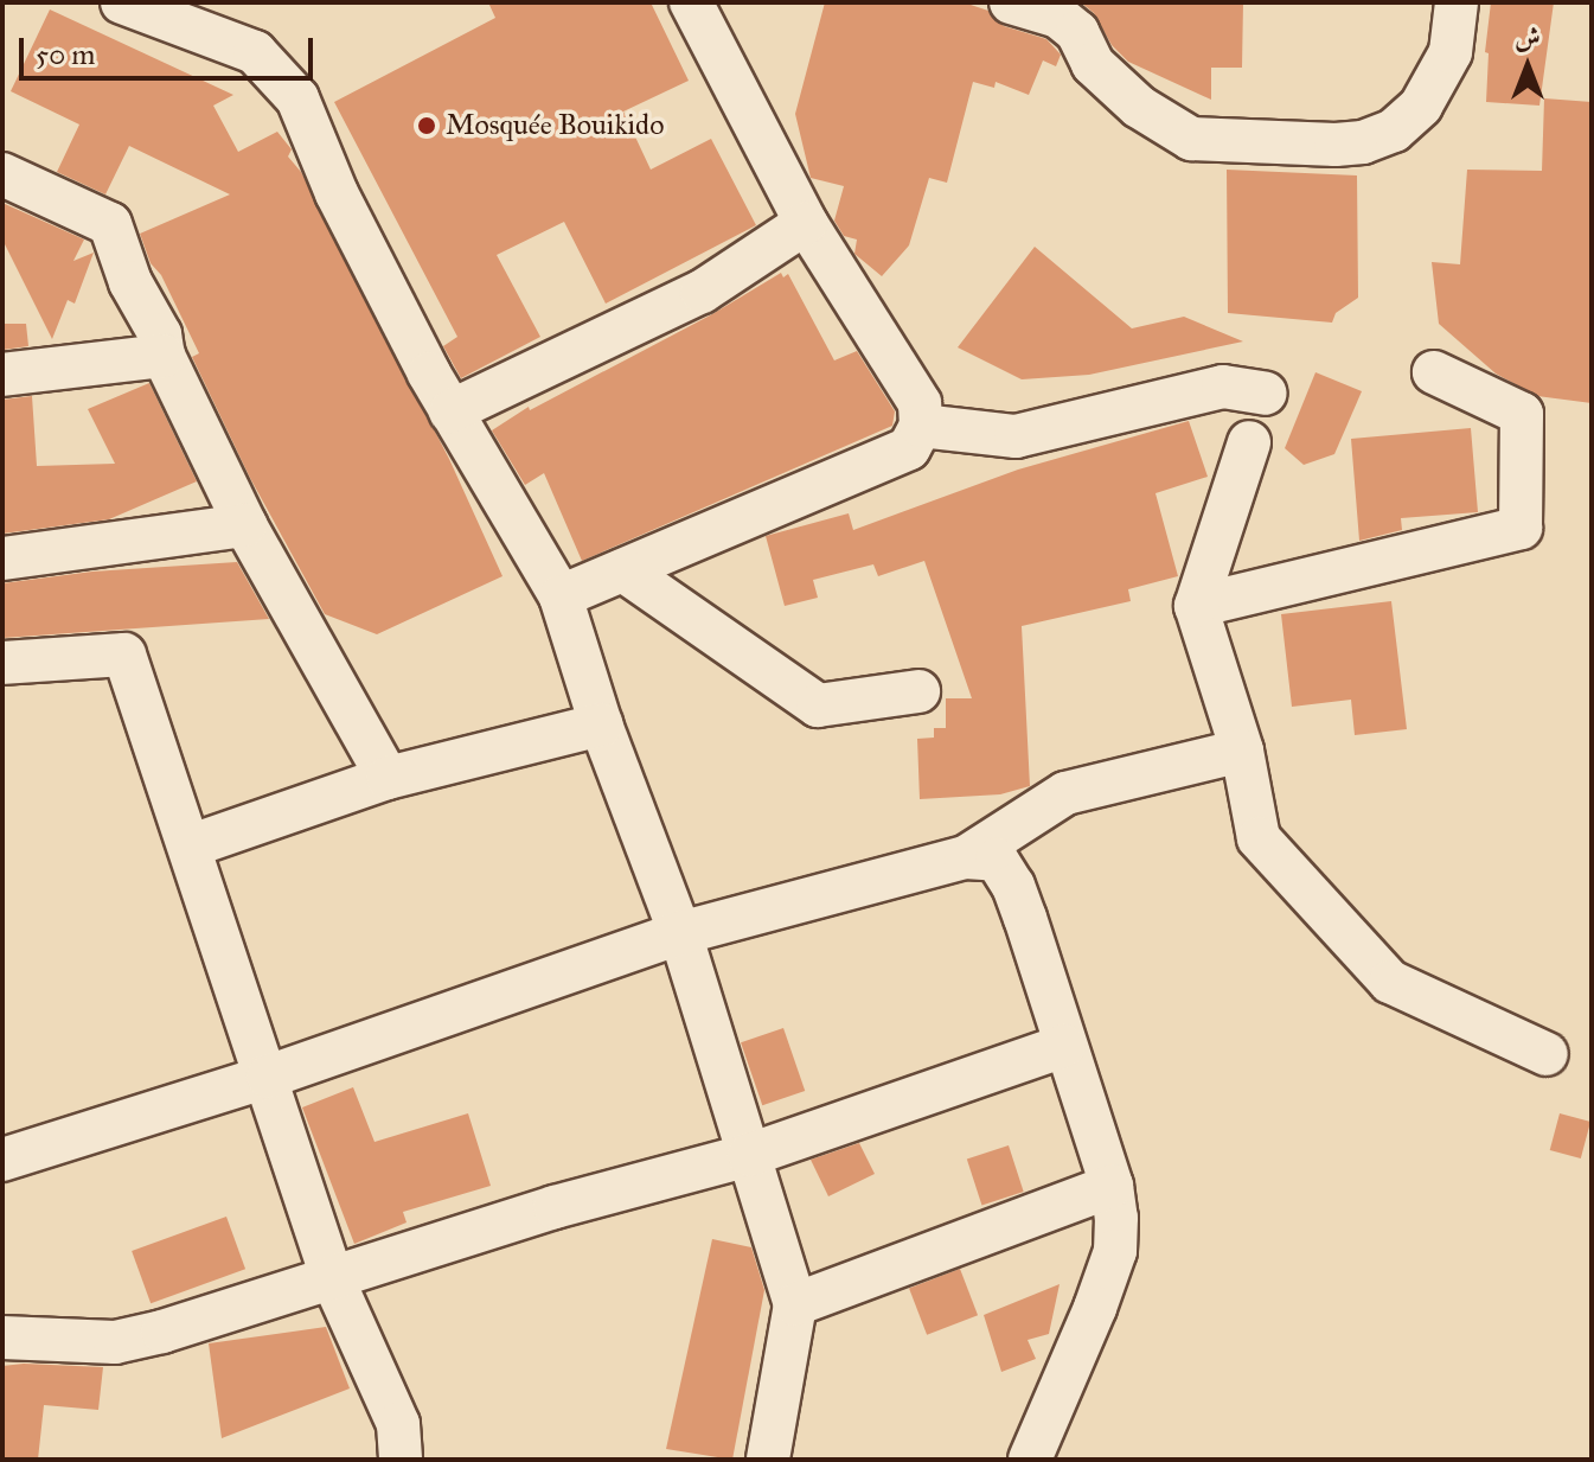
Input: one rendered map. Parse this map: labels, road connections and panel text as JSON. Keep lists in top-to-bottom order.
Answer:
{
  "places": ["Mosquée Bouikido"],
  "scale_bar": "50 m",
  "north": "top"
}
